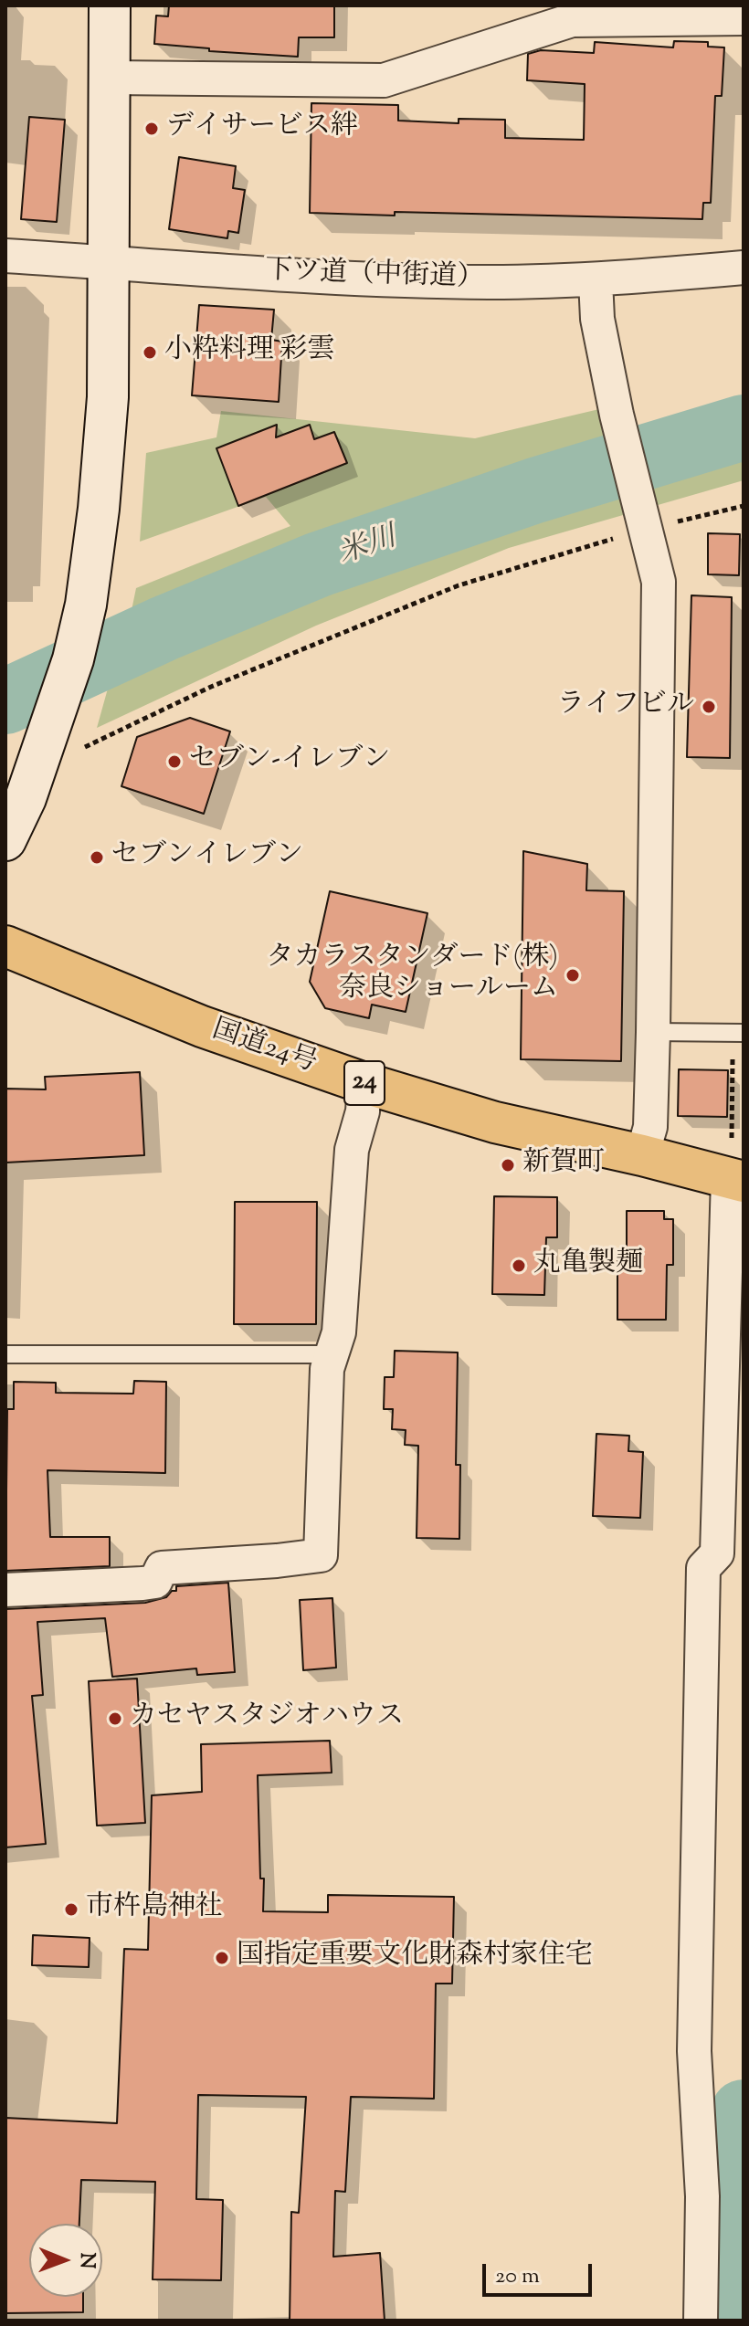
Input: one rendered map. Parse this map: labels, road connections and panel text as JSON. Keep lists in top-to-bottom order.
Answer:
{
  "streets": {
    "highway": ["国道24号", "24"],
    "street": ["下ツ道（中街道）"]
  },
  "water": ["米川"],
  "places": [
    "デイサービス絆",
    "小粋料理 彩雲",
    "ライフビル",
    "セブン-イレブン",
    "セブンイレブン",
    "タカラスタンダード(株) 奈良ショールーム",
    "新賀町",
    "丸亀製麺",
    "カセヤスタジオハウス",
    "市杵島神社",
    "国指定重要文化財森村家住宅"
  ],
  "scale_bar": "20 m",
  "north": "right"
}
